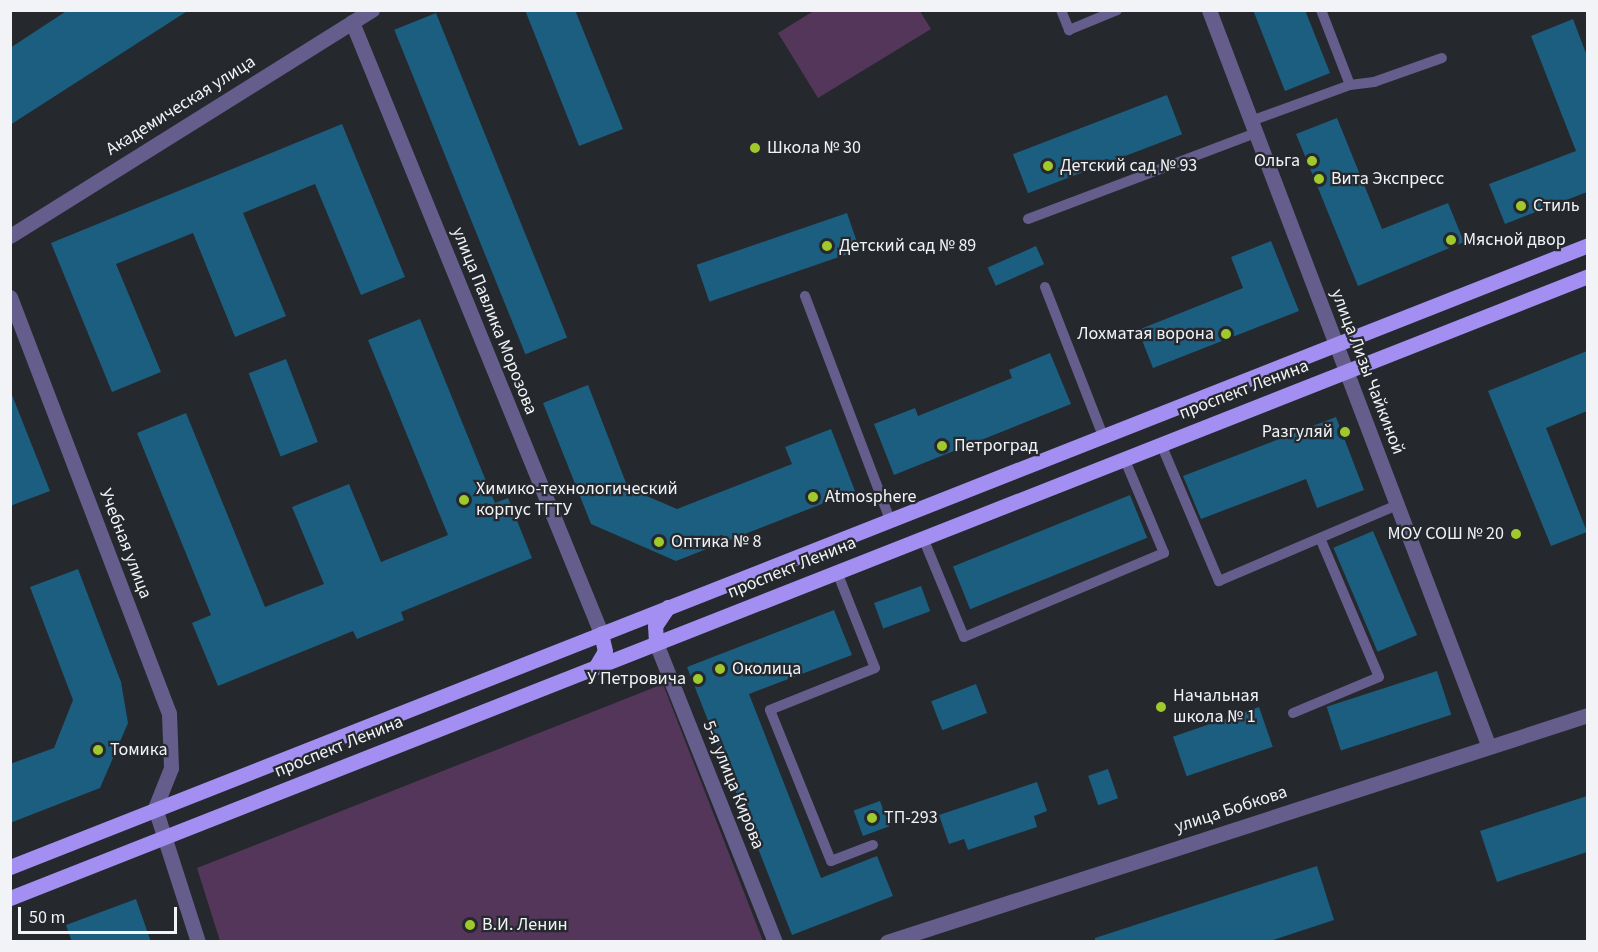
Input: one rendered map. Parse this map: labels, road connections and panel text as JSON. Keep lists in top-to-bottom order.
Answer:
{
  "streets": {
    "main road": ["проспект Ленина"],
    "street": [
      "Академическая улица",
      "улица Павлика Морозова",
      "улица Лизы Чайкиной",
      "Учебная улица",
      "5-я улица Кирова",
      "улица Бобкова"
    ]
  },
  "crossings": [
    ["Академическая улица", "улица Павлика Морозова"],
    ["улица Павлика Морозова", "проспект Ленина"],
    ["улица Лизы Чайкиной", "проспект Ленина"],
    ["улица Лизы Чайкиной", "улица Бобкова"],
    ["проспект Ленина", "Учебная улица"],
    ["проспект Ленина", "5-я улица Кирова"]
  ],
  "places": [
    "Школа № 30",
    "Ольга",
    "Детский сад № 93",
    "Вита Экспресс",
    "Стиль",
    "Мясной двор",
    "Детский сад № 89",
    "Лохматая ворона",
    "Разгуляй",
    "Петроград",
    "Atmosphere",
    "Химико-технологический корпус ТГТУ",
    "МОУ СОШ № 20",
    "Оптика № 8",
    "Околица",
    "У Петровича",
    "Начальная школа № 1",
    "Томика",
    "ТП-293",
    "В.И. Ленин"
  ],
  "scale_bar": "50 m"
}
